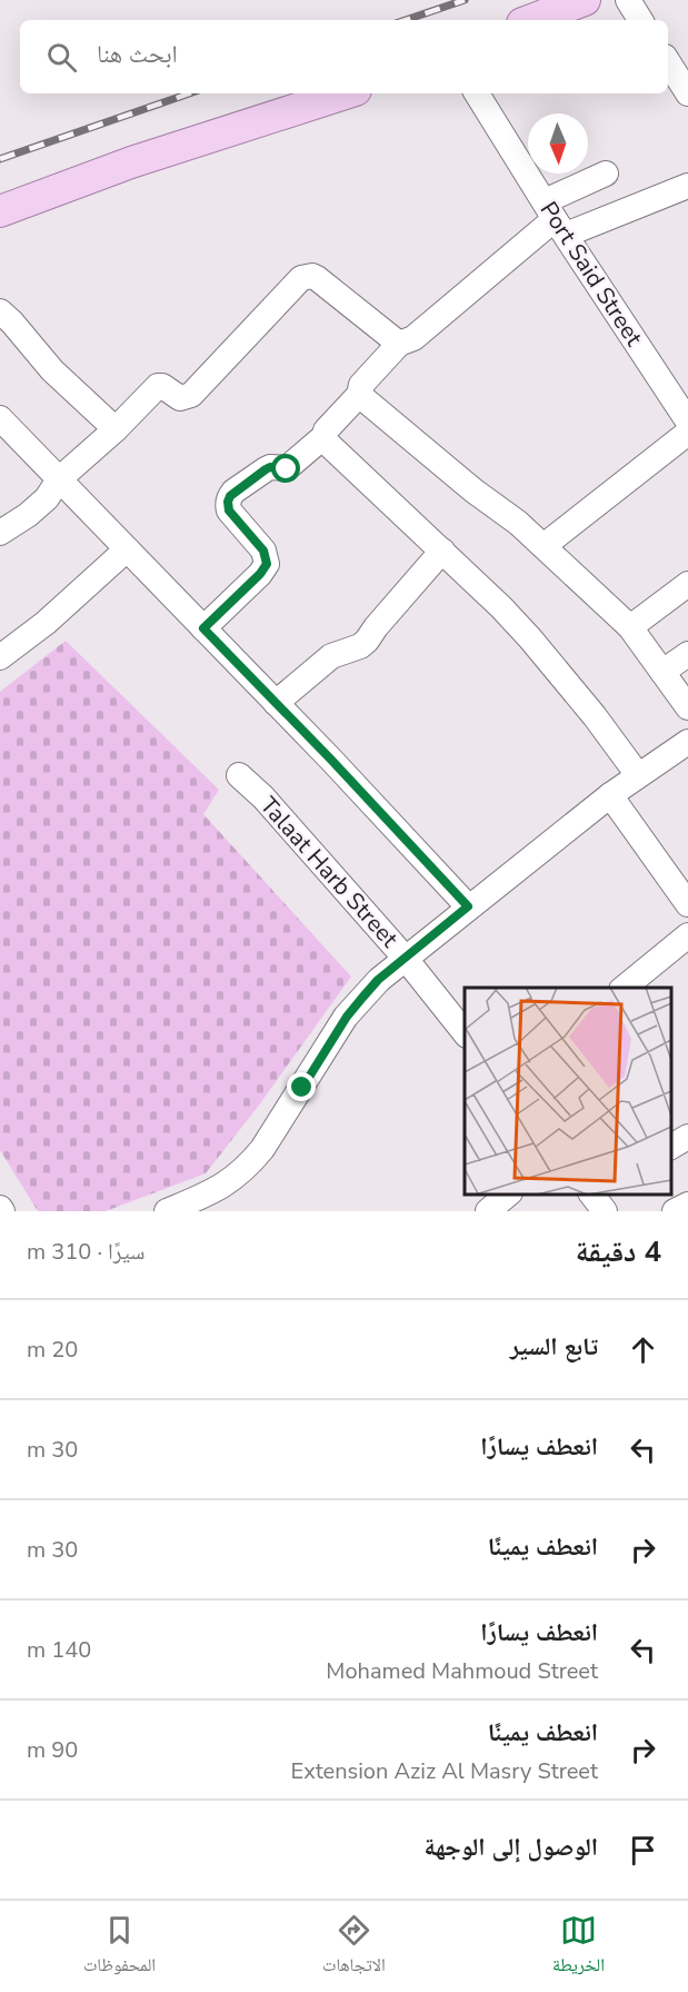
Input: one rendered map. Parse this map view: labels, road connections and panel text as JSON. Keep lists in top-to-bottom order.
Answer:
{
  "streets": {
    "street": ["Port Said Street", "Talaat Harb Street"]
  },
  "north": "bottom",
  "page": {
    "search": "ابحث هنا",
    "heading": ["4 دقيقة", "سيرًا · 310 m"],
    "list": [
      ["تابع السير", "20 m"],
      ["انعطف يسارًا", "30 m"],
      ["انعطف يمينًا", "30 m"],
      ["انعطف يسارًا", "Mohamed Mahmoud Street", "140 m"],
      ["انعطف يمينًا", "Extension Aziz Al Masry Street", "90 m"],
      "الوصول إلى الوجهة"
    ],
    "nav": ["الخريطة", "الاتجاهات", "المحفوظات"]
  }
}
